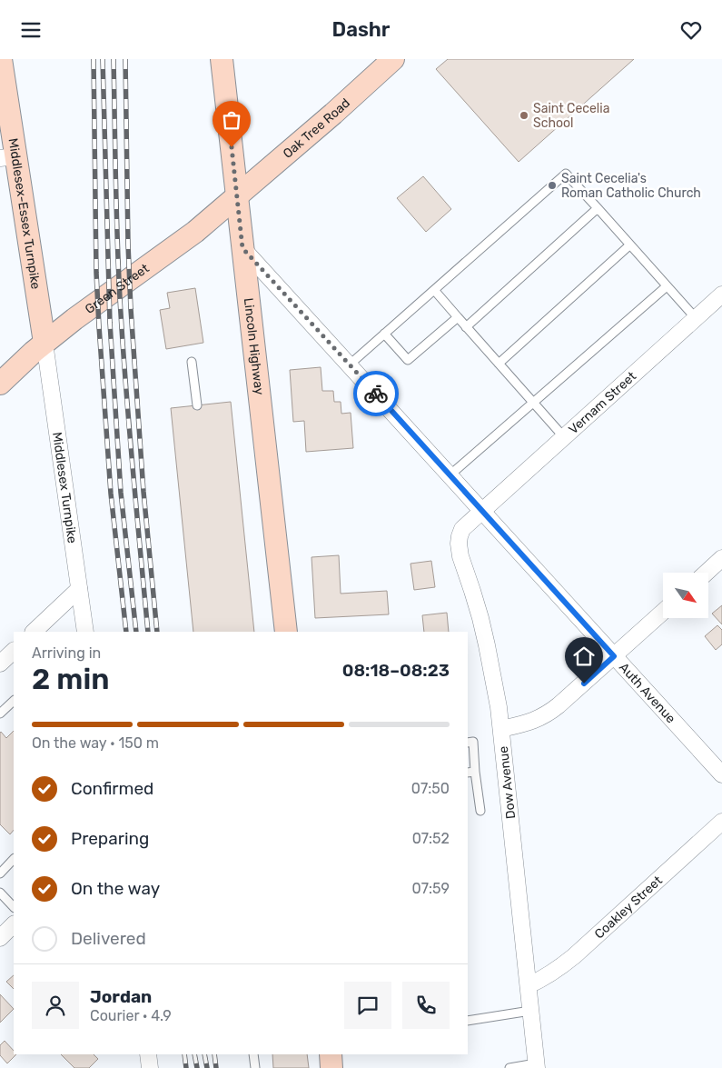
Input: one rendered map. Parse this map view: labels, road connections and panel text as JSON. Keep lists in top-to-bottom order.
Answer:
{
  "streets": {
    "street": [
      "Oak Tree Road",
      "Middlesex-Essex Turnpike",
      "Green Street",
      "Lincoln Highway",
      "Vernam Street",
      "Middlesex Turnpike",
      "Auth Avenue",
      "Dow Avenue",
      "Coakley Street"
    ]
  },
  "crossings": [
    ["Oak Tree Road", "Green Street"],
    ["Oak Tree Road", "Lincoln Highway"],
    ["Middlesex-Essex Turnpike", "Green Street"],
    ["Middlesex-Essex Turnpike", "Middlesex Turnpike"],
    ["Green Street", "Lincoln Highway"],
    ["Green Street", "Middlesex Turnpike"],
    ["Lincoln Highway", "Auth Avenue"],
    ["Vernam Street", "Auth Avenue"],
    ["Vernam Street", "Dow Avenue"],
    ["Auth Avenue", "Dow Avenue"],
    ["Dow Avenue", "Coakley Street"]
  ],
  "places": ["Saint Cecelia School", "Saint Cecelia's Roman Catholic Church"],
  "north": "bottom right",
  "page": {
    "header": "Dashr",
    "heading": ["2 min", "Arriving in", "08:18–08:23"],
    "panel": ["Jordan", "Courier · 4.9"],
    "bar": "On the way · 150 m",
    "list": [
      ["Confirmed", "07:50"],
      ["Preparing", "07:52"],
      ["On the way", "07:59"],
      "Delivered"
    ]
  }
}
